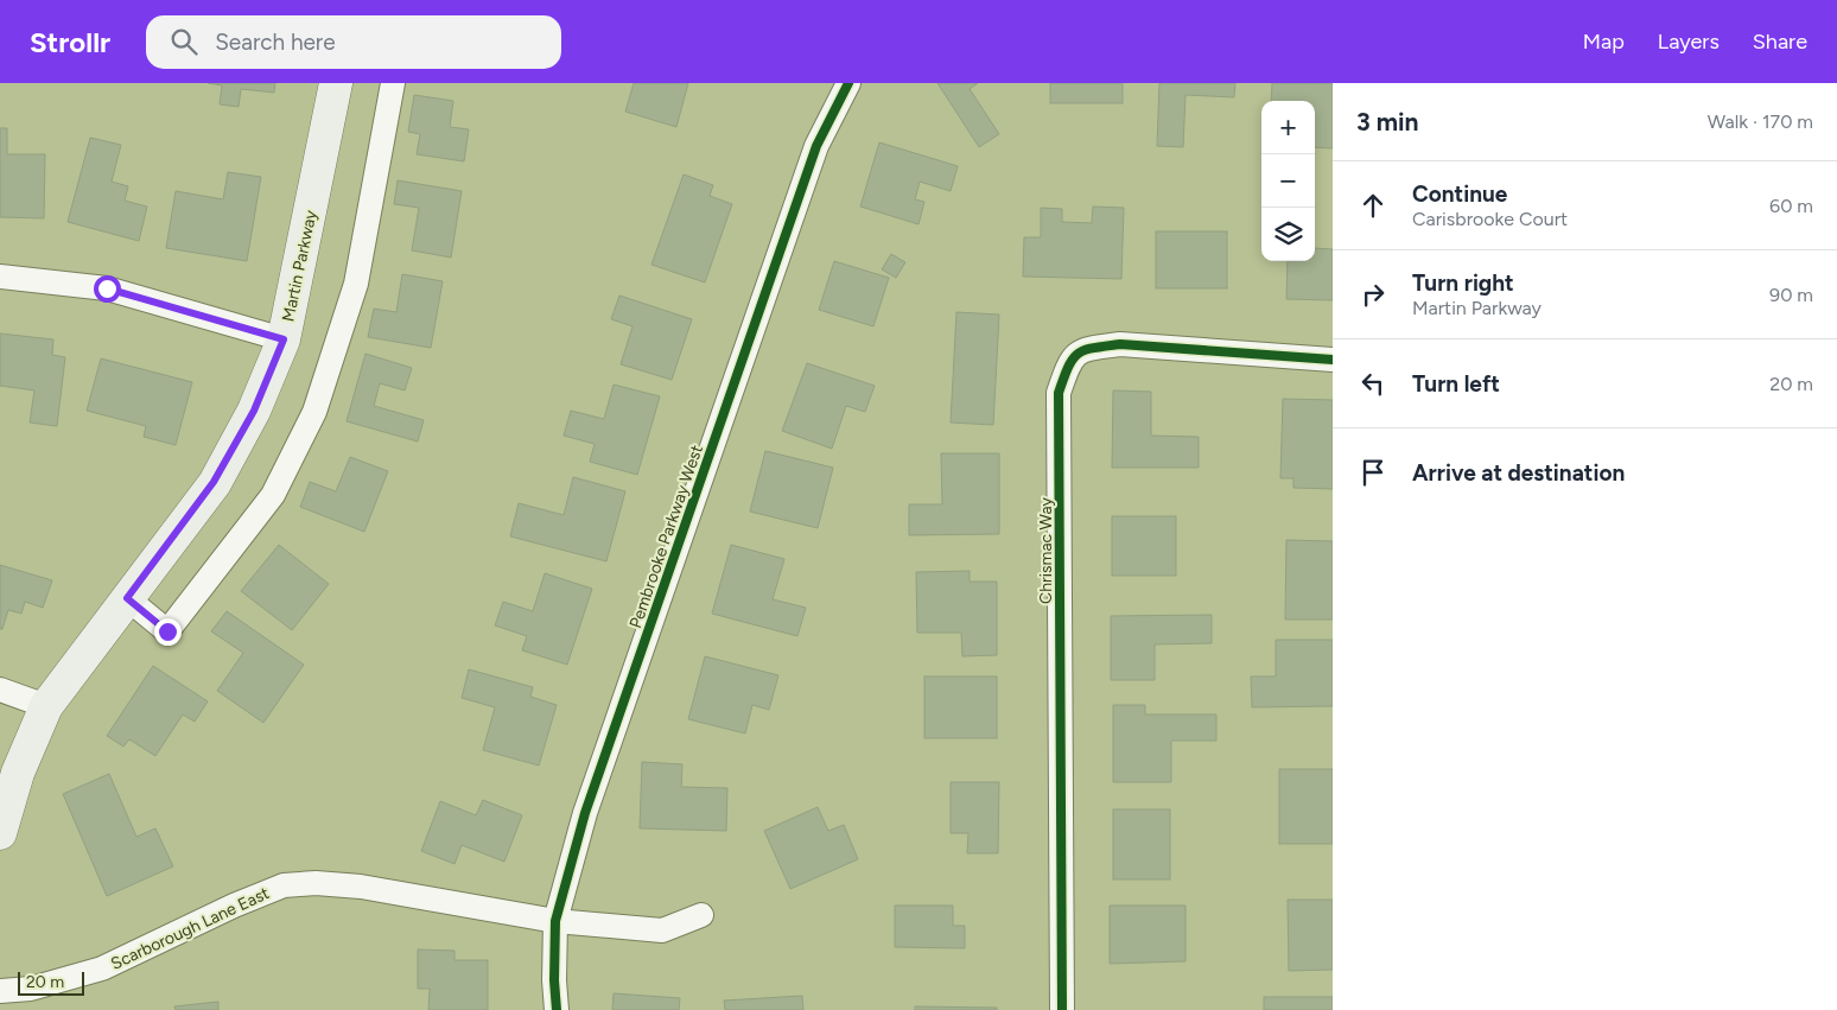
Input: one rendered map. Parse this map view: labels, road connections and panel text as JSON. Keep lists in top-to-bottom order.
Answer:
{
  "streets": {
    "street": [
      "Martin Parkway",
      "Pembrooke Parkway West",
      "Chrismac Way",
      "Scarborough Lane East"
    ]
  },
  "crossings": [
    ["Pembrooke Parkway West", "Scarborough Lane East"]
  ],
  "scale_bar": "20 m",
  "page": {
    "header": "Strollr",
    "search": "Search here",
    "nav": ["Map", "Layers", "Share"],
    "heading": ["3 min", "Walk · 170 m"],
    "map_buttons": ["+", "−"],
    "list": [
      ["Continue", "Carisbrooke Court", "60 m"],
      ["Turn right", "Martin Parkway", "90 m"],
      ["Turn left", "20 m"],
      "Arrive at destination"
    ],
    "scale": "20 m"
  }
}
